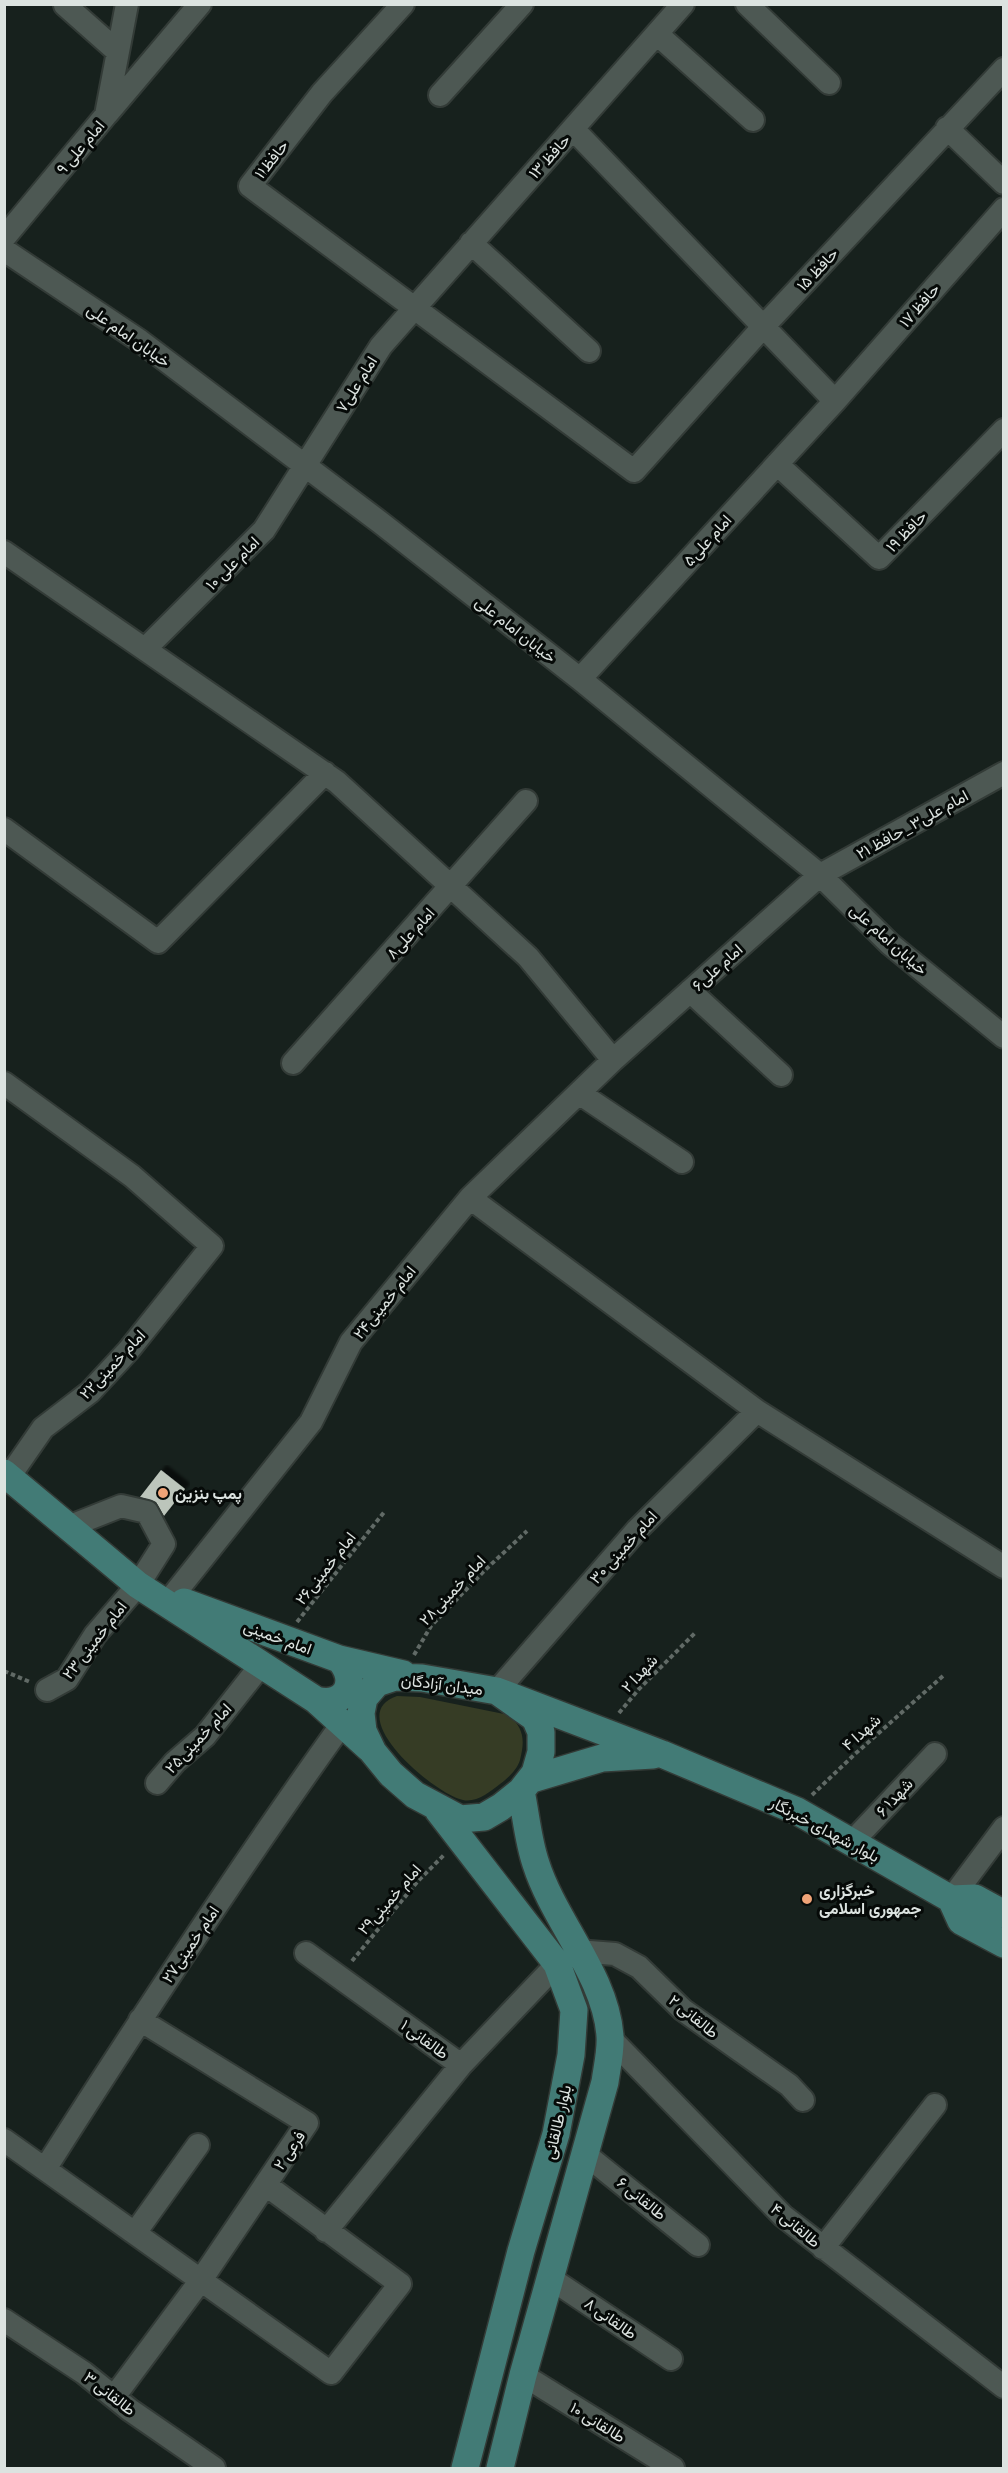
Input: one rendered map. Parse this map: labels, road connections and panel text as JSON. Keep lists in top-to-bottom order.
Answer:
{
  "streets": {
    "main road": [
      "امام خمینی",
      "میدان آزادگان",
      "بلوار شهدای خبرنگار",
      "بلوار طالقانی"
    ],
    "street": [
      "امام علی ۹",
      "حافظ ۱۳",
      "حافظ۱۱",
      "حافظ ۱۵",
      "حافظ ۱۷",
      "خیابان امام علی",
      "امام علی۷",
      "حافظ ۱۹",
      "امام علی۵",
      "امام علی ۱۰",
      "امام علی۳_حافظ ۲۱",
      "امام علی۸",
      "امام علی۶",
      "امام خمینی۲۴",
      "امام خمینی۲۲",
      "امام خمینی ۳۰",
      "امام خمینی ۲۳",
      "امام خمینی۲۵",
      "شهد۱ ۶",
      "امام خمینی۲۷",
      "طالقانی ۲",
      "طالقانی ۱",
      "فرعی ۲",
      "طالقانی ۶",
      "طالقانی ۴",
      "طالقانی ۸",
      "طالقانی ۳",
      "طالقانی ۱۰"
    ],
    "path": [
      "امام خمینی۲۶",
      "امام خمینی۲۸",
      "شهدا ۲",
      "شهدا ۴",
      "امام خمینی۲۹"
    ]
  },
  "crossings": [
    ["حافظ ۱۳", "حافظ۱۱"],
    ["حافظ ۱۳", "حافظ ۱۵"],
    ["حافظ ۱۳", "امام علی۷"],
    ["حافظ۱۱", "حافظ ۱۵"],
    ["حافظ۱۱", "امام علی۷"],
    ["حافظ ۱۵", "امام علی۷"],
    ["حافظ ۱۷", "امام علی۵"],
    ["خیابان امام علی", "امام علی۷"],
    ["خیابان امام علی", "امام علی۵"],
    ["خیابان امام علی", "امام علی ۱۰"],
    ["خیابان امام علی", "امام علی۳_حافظ ۲۱"],
    ["خیابان امام علی", "امام علی۶"],
    ["امام علی۷", "امام علی ۱۰"],
    ["حافظ ۱۹", "امام علی۵"],
    ["امام علی۳_حافظ ۲۱", "امام علی۶"],
    ["امام علی۶", "امام خمینی۲۴"],
    ["امام خمینی۲۴", "امام خمینی"],
    ["امام خمینی۲۲", "امام خمینی"],
    ["امام خمینی ۳۰", "امام خمینی۲۸"],
    ["امام خمینی ۳۰", "امام خمینی"],
    ["امام خمینی ۳۰", "میدان آزادگان"],
    ["امام خمینی ۳۰", "بلوار شهدای خبرنگار"],
    ["امام خمینی ۳۰", "بلوار طالقانی"],
    ["امام خمینی۲۶", "امام خمینی"],
    ["امام خمینی۲۸", "امام خمینی"],
    ["امام خمینی۲۸", "میدان آزادگان"],
    ["امام خمینی۲۸", "بلوار شهدای خبرنگار"],
    ["امام خمینی۲۸", "بلوار طالقانی"],
    ["امام خمینی", "امام خمینی ۲۳"],
    ["امام خمینی", "میدان آزادگان"],
    ["امام خمینی", "امام خمینی۲۵"],
    ["امام خمینی", "بلوار شهدای خبرنگار"],
    ["امام خمینی", "امام خمینی۲۷"],
    ["امام خمینی", "بلوار طالقانی"],
    ["شهدا ۲", "بلوار شهدای خبرنگار"],
    ["میدان آزادگان", "بلوار شهدای خبرنگار"],
    ["میدان آزادگان", "بلوار طالقانی"],
    ["شهدا ۴", "بلوار شهدای خبرنگار"],
    ["شهد۱ ۶", "بلوار شهدای خبرنگار"],
    ["بلوار شهدای خبرنگار", "بلوار طالقانی"],
    ["امام خمینی۲۹", "طالقانی ۱"],
    ["امام خمینی۲۹", "بلوار طالقانی"],
    ["امام خمینی۲۷", "فرعی ۲"],
    ["طالقانی ۲", "طالقانی ۱"],
    ["طالقانی ۲", "بلوار طالقانی"],
    ["طالقانی ۱", "بلوار طالقانی"],
    ["بلوار طالقانی", "طالقانی ۶"],
    ["بلوار طالقانی", "طالقانی ۴"],
    ["بلوار طالقانی", "طالقانی ۸"],
    ["بلوار طالقانی", "طالقانی ۱۰"],
    ["فرعی ۲", "طالقانی ۳"]
  ],
  "places": ["پمپ بنزین", "خبرگزاری جمهوری اسلامی"]
}
